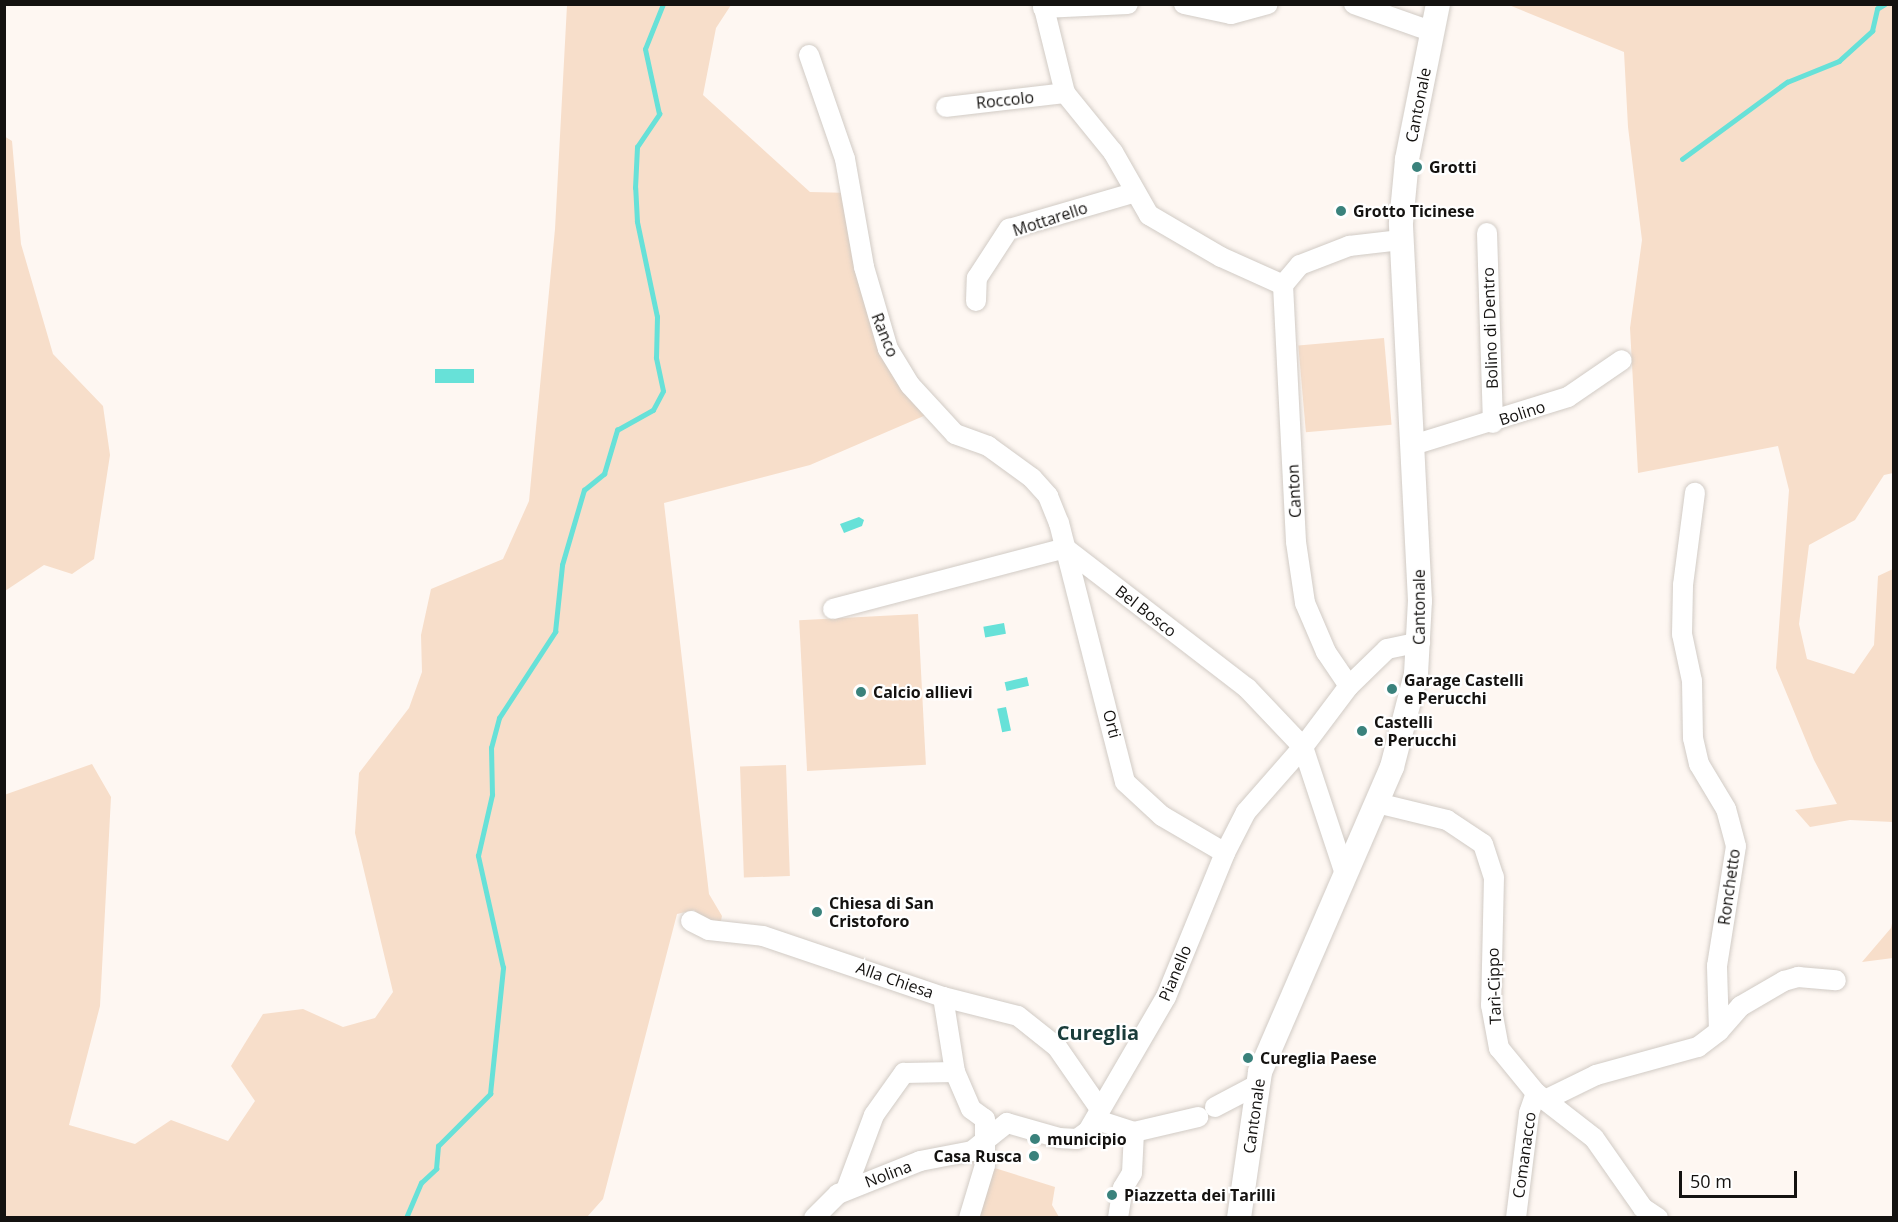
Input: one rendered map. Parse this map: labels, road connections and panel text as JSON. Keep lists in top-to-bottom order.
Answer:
{
  "streets": {
    "street": [
      "Roccolo",
      "Cantonale",
      "Mottarello",
      "Bolino di Dentro",
      "Ranco",
      "Bolino",
      "Canton",
      "Bel Bosco",
      "Orti",
      "Ronchetto",
      "Pianello",
      "Alla Chiesa",
      "Tarì-Cippo",
      "Comanacco",
      "Nolina"
    ]
  },
  "crossings": [
    ["Cantonale", "Bolino"],
    ["Cantonale", "Bel Bosco"],
    ["Cantonale", "Pianello"],
    ["Cantonale", "Tarì-Cippo"],
    ["Bolino di Dentro", "Bolino"],
    ["Ranco", "Bel Bosco"],
    ["Ranco", "Orti"],
    ["Canton", "Pianello"],
    ["Bel Bosco", "Orti"],
    ["Bel Bosco", "Pianello"],
    ["Orti", "Pianello"],
    ["Pianello", "Nolina"],
    ["Alla Chiesa", "Nolina"],
    ["Tarì-Cippo", "Comanacco"]
  ],
  "districts": ["Cureglia"],
  "places": [
    "Grotti",
    "Grotto Ticinese",
    "Garage Castelli e Perucchi",
    "Calcio allievi",
    "Castelli e Perucchi",
    "Chiesa di San Cristoforo",
    "Cureglia Paese",
    "municipio",
    "Casa Rusca",
    "Piazzetta dei Tarilli"
  ],
  "scale_bar": "50 m"
}
